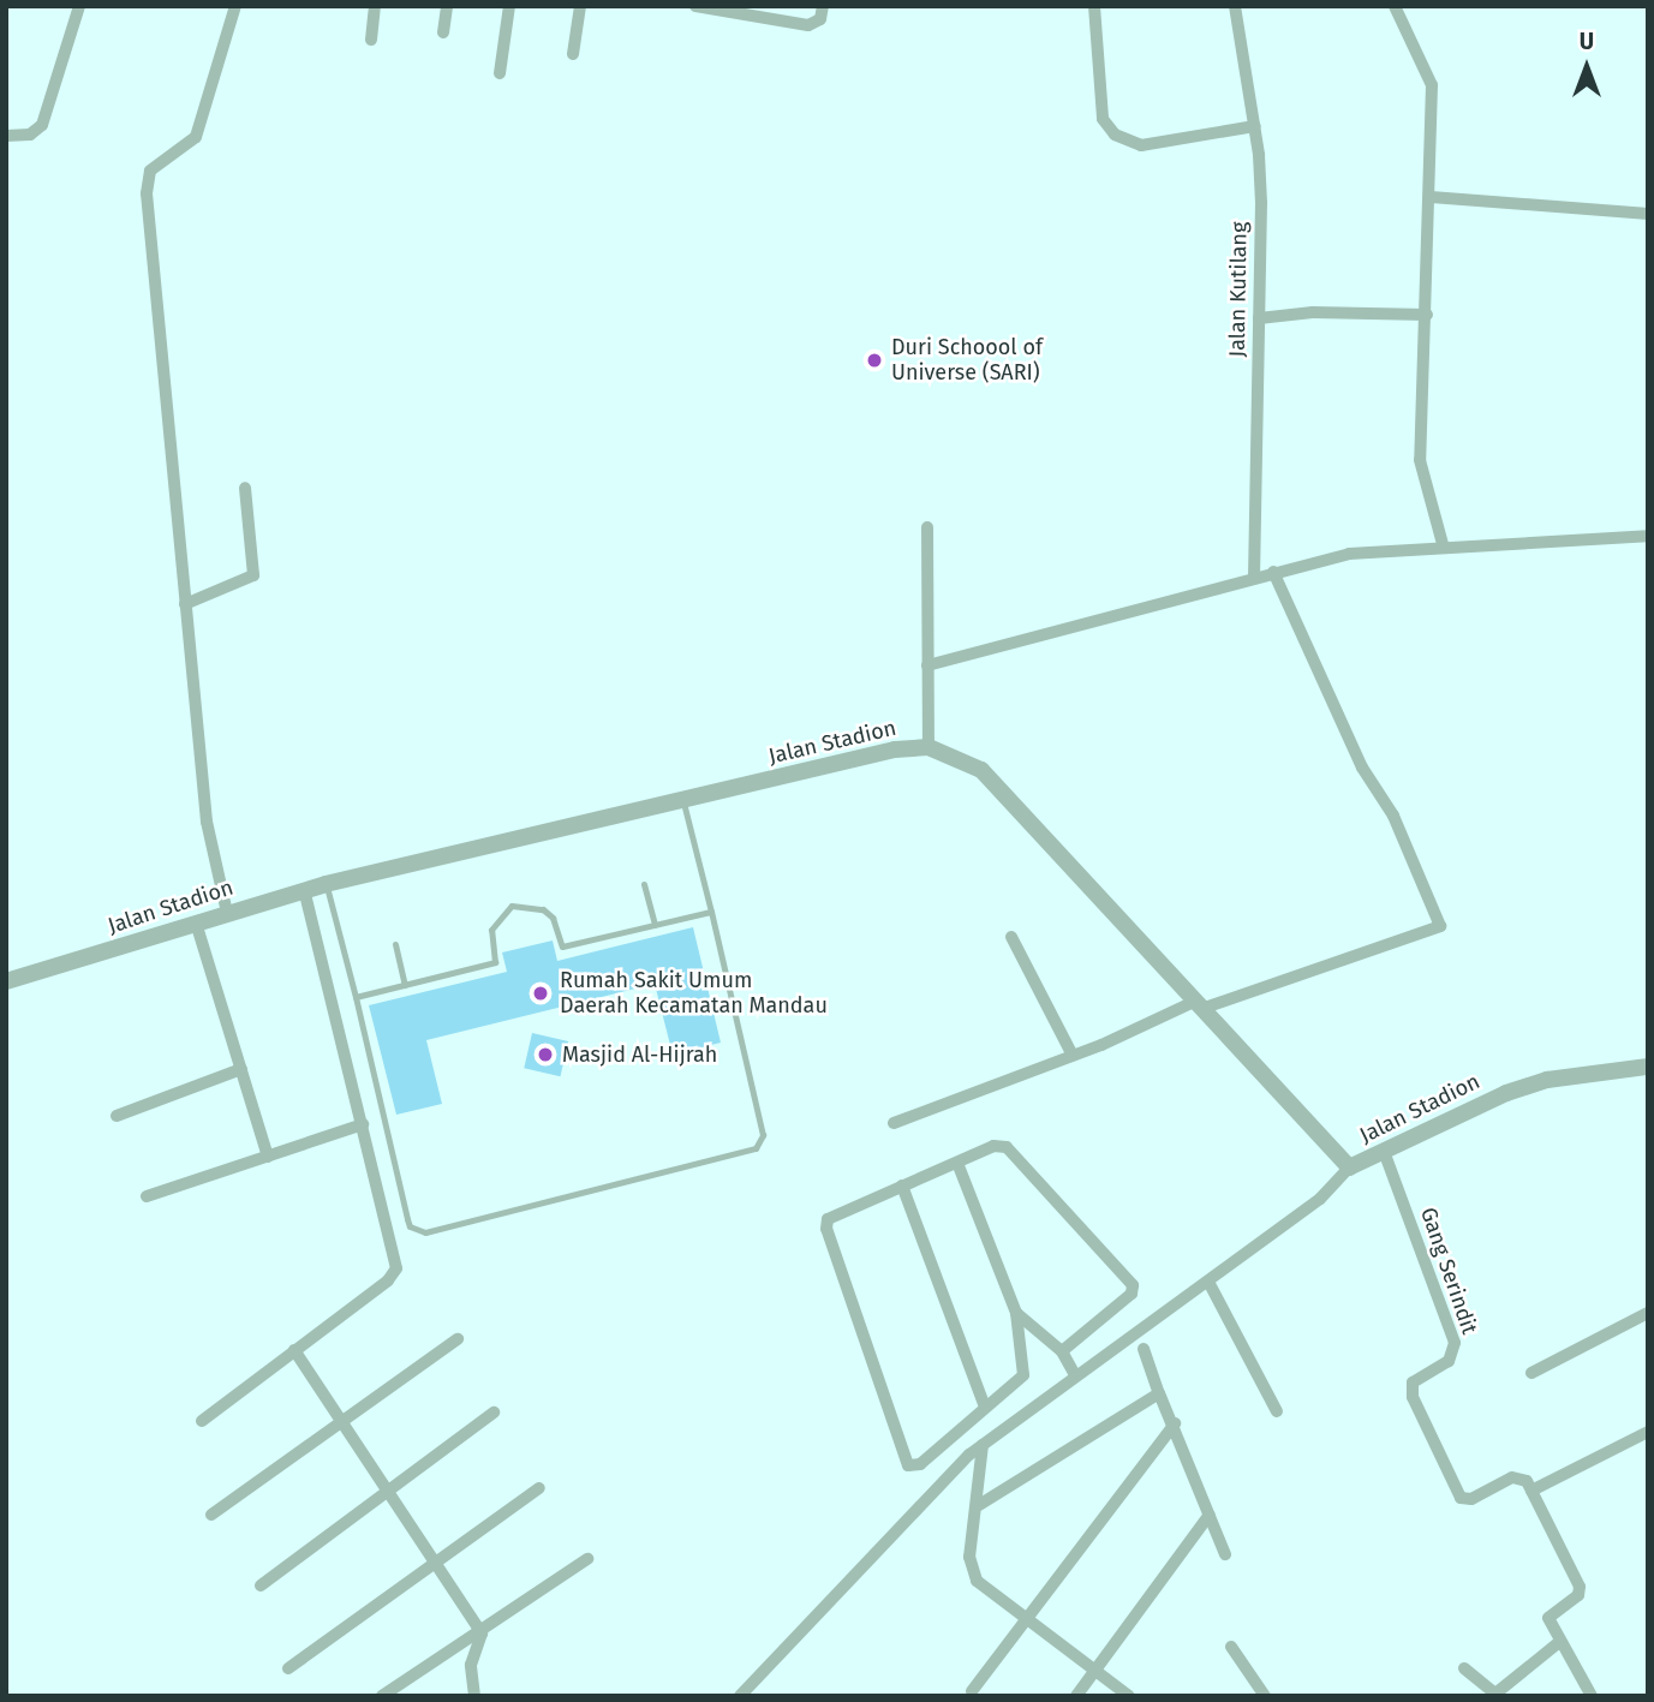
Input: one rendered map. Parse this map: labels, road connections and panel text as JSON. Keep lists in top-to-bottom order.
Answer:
{
  "streets": {
    "street": ["Jalan Kutilang", "Jalan Stadion", "Gang Serindit"]
  },
  "crossings": [
    ["Jalan Stadion", "Gang Serindit"]
  ],
  "places": ["Duri Schoool of Universe (SARI)", "Rumah Sakit Umum Daerah Kecamatan Mandau", "Masjid Al-Hijrah"],
  "north": "top"
}
